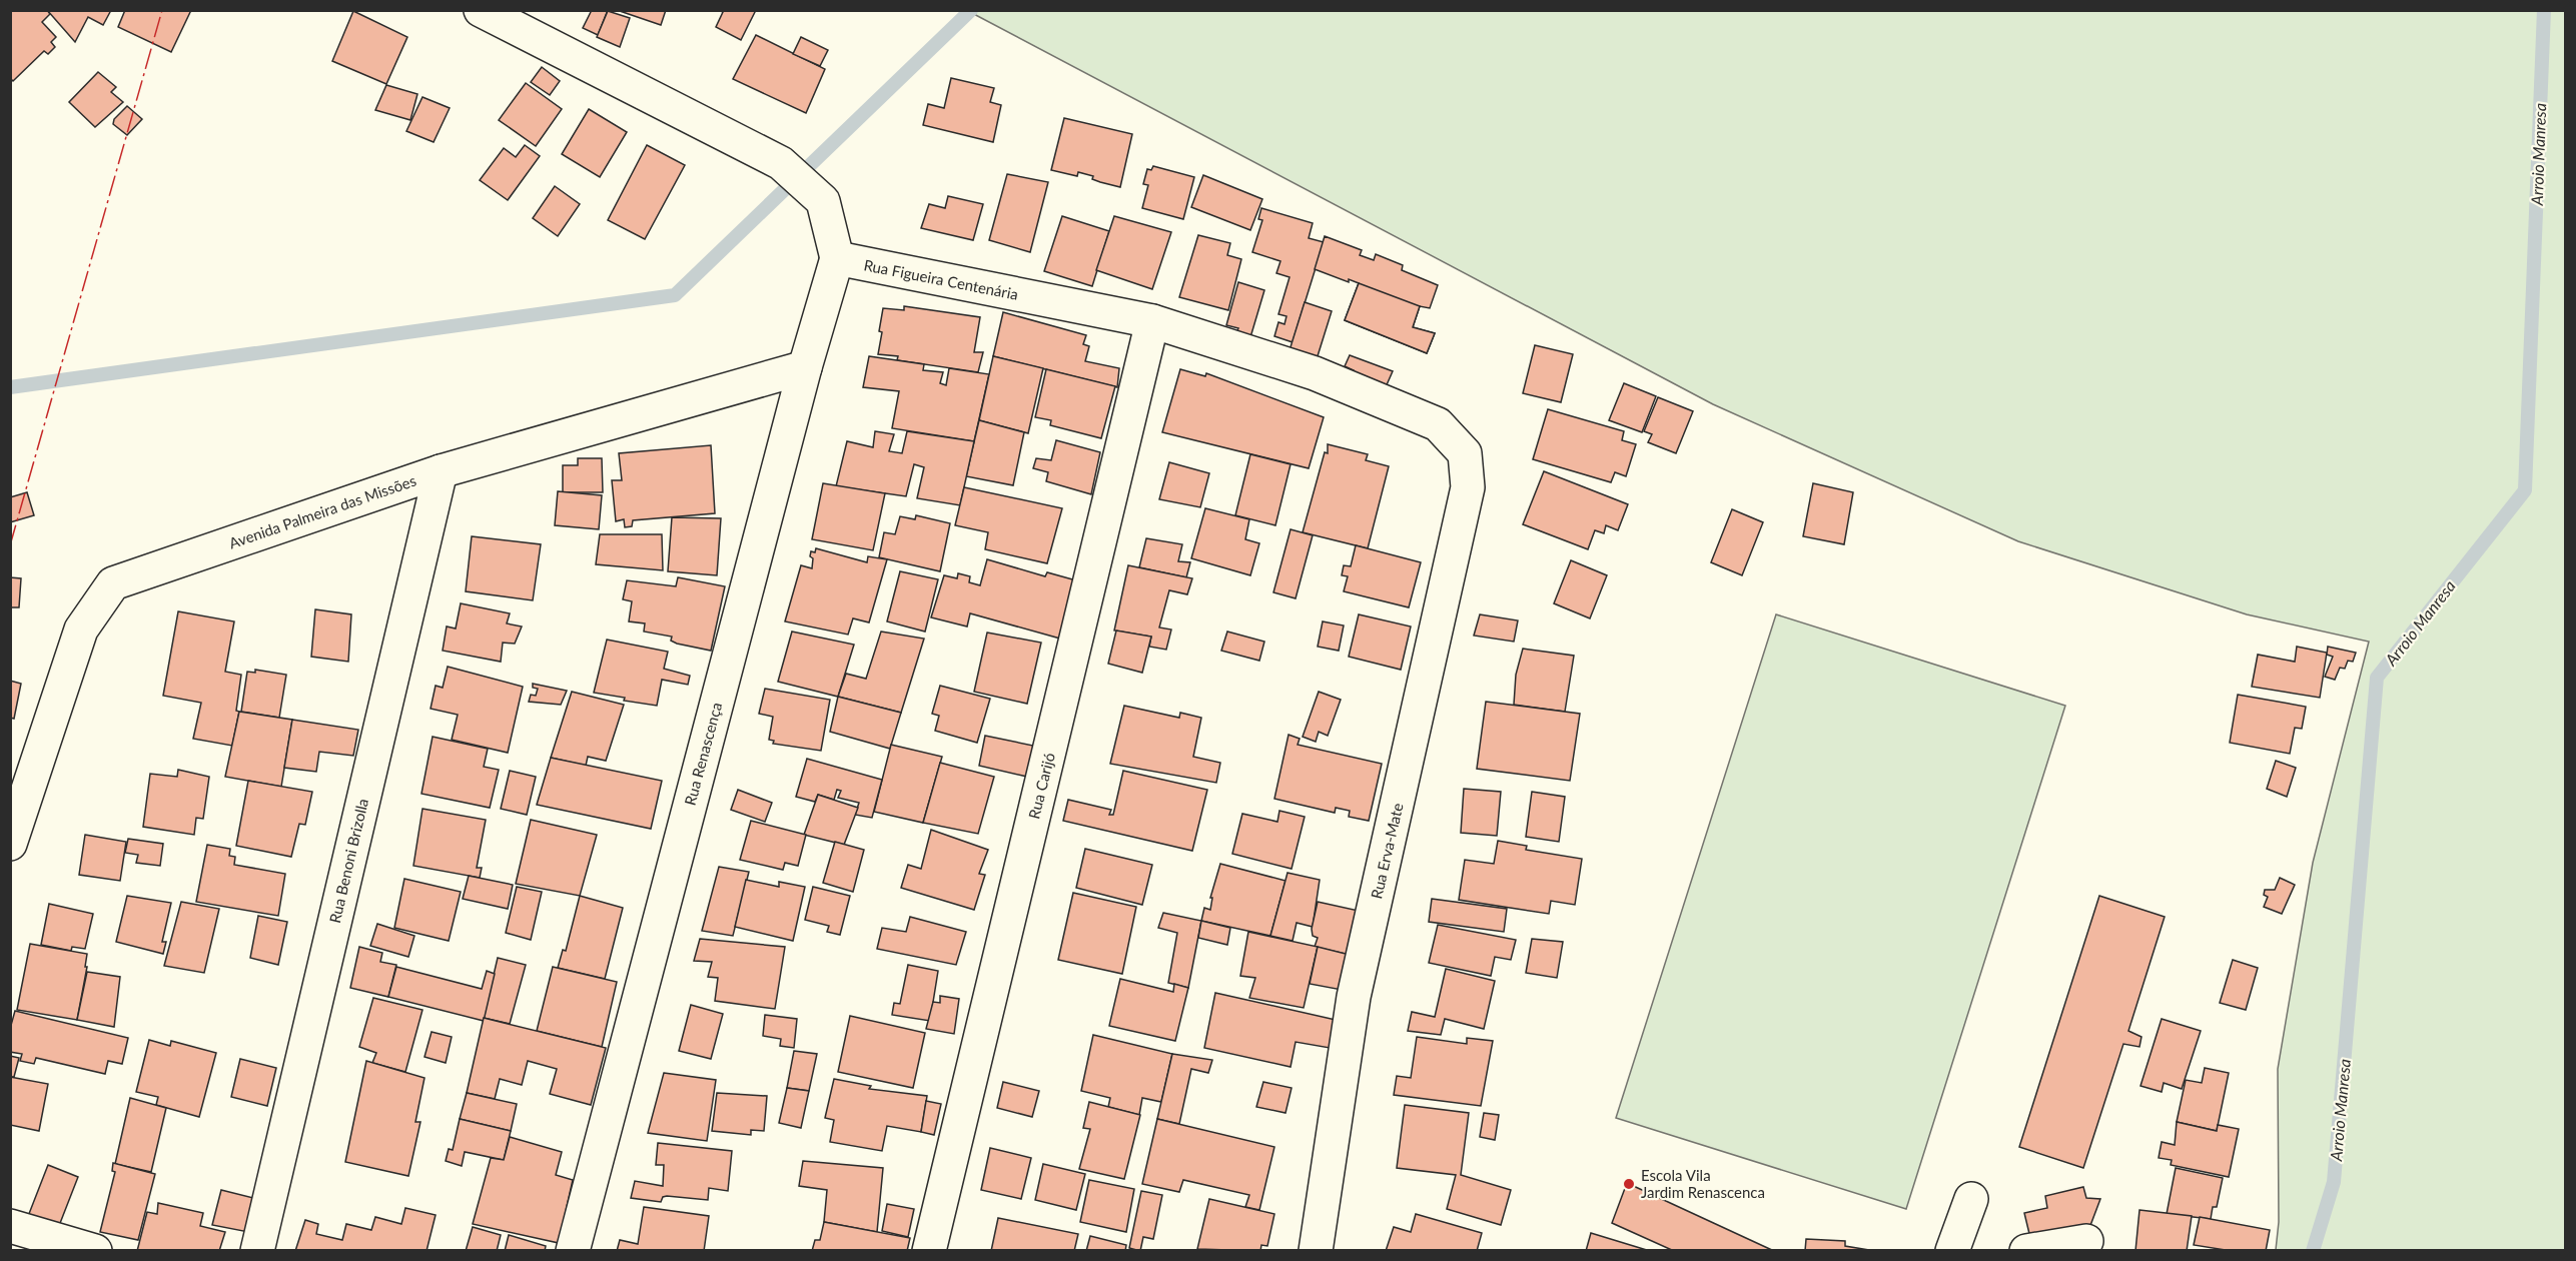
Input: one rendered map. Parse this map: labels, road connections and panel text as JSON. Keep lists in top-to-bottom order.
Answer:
{
  "streets": {
    "street": [
      "Rua Figueira Centenária",
      "Avenida Palmeira das Missões",
      "Rua Renascença",
      "Rua Carijó",
      "Rua Erva-Mate",
      "Rua Benoni Brizolla"
    ]
  },
  "crossings": [
    ["Rua Figueira Centenária", "Rua Renascença"],
    ["Rua Figueira Centenária", "Rua Carijó"],
    ["Rua Figueira Centenária", "Rua Erva-Mate"],
    ["Avenida Palmeira das Missões", "Rua Renascença"],
    ["Avenida Palmeira das Missões", "Rua Benoni Brizolla"]
  ],
  "water": ["Arroio Manresa"],
  "places": ["Escola Vila Jardim Renascenca"]
}
